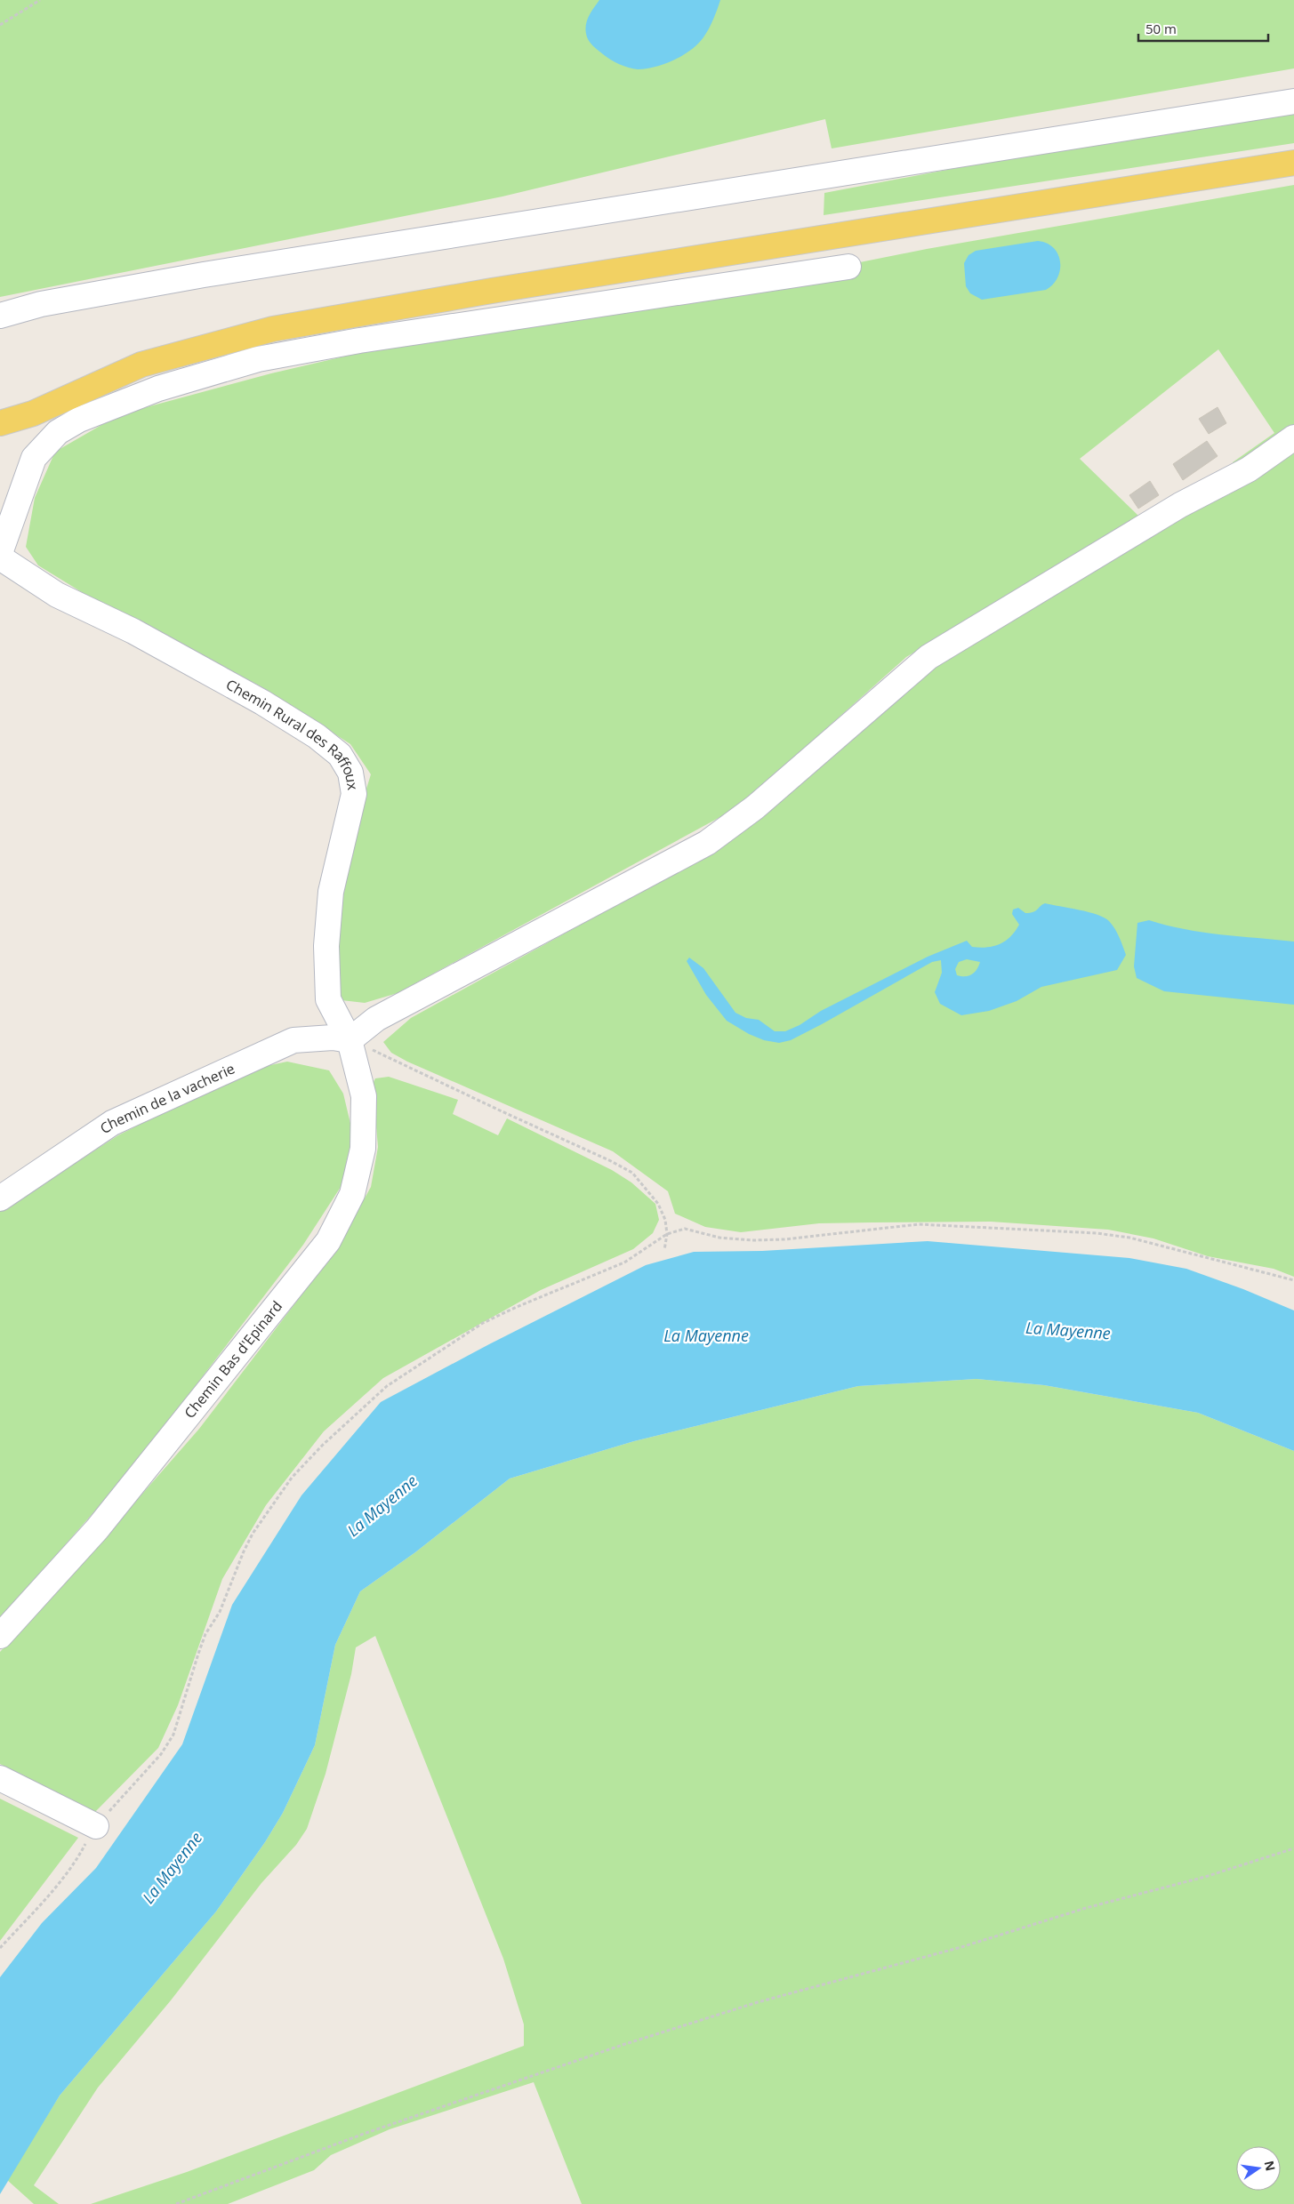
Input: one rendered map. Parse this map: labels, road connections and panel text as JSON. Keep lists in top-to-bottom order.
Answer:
{
  "streets": {
    "street": ["Chemin Rural des Raffoux", "Chemin de la vacherie", "Chemin Bas d'Epinard"]
  },
  "crossings": [
    ["Chemin Rural des Raffoux", "Chemin de la vacherie"],
    ["Chemin Rural des Raffoux", "Chemin Bas d'Epinard"],
    ["Chemin de la vacherie", "Chemin Bas d'Epinard"]
  ],
  "water": ["La Mayenne"],
  "scale_bar": "50 m",
  "north": "right"
}
